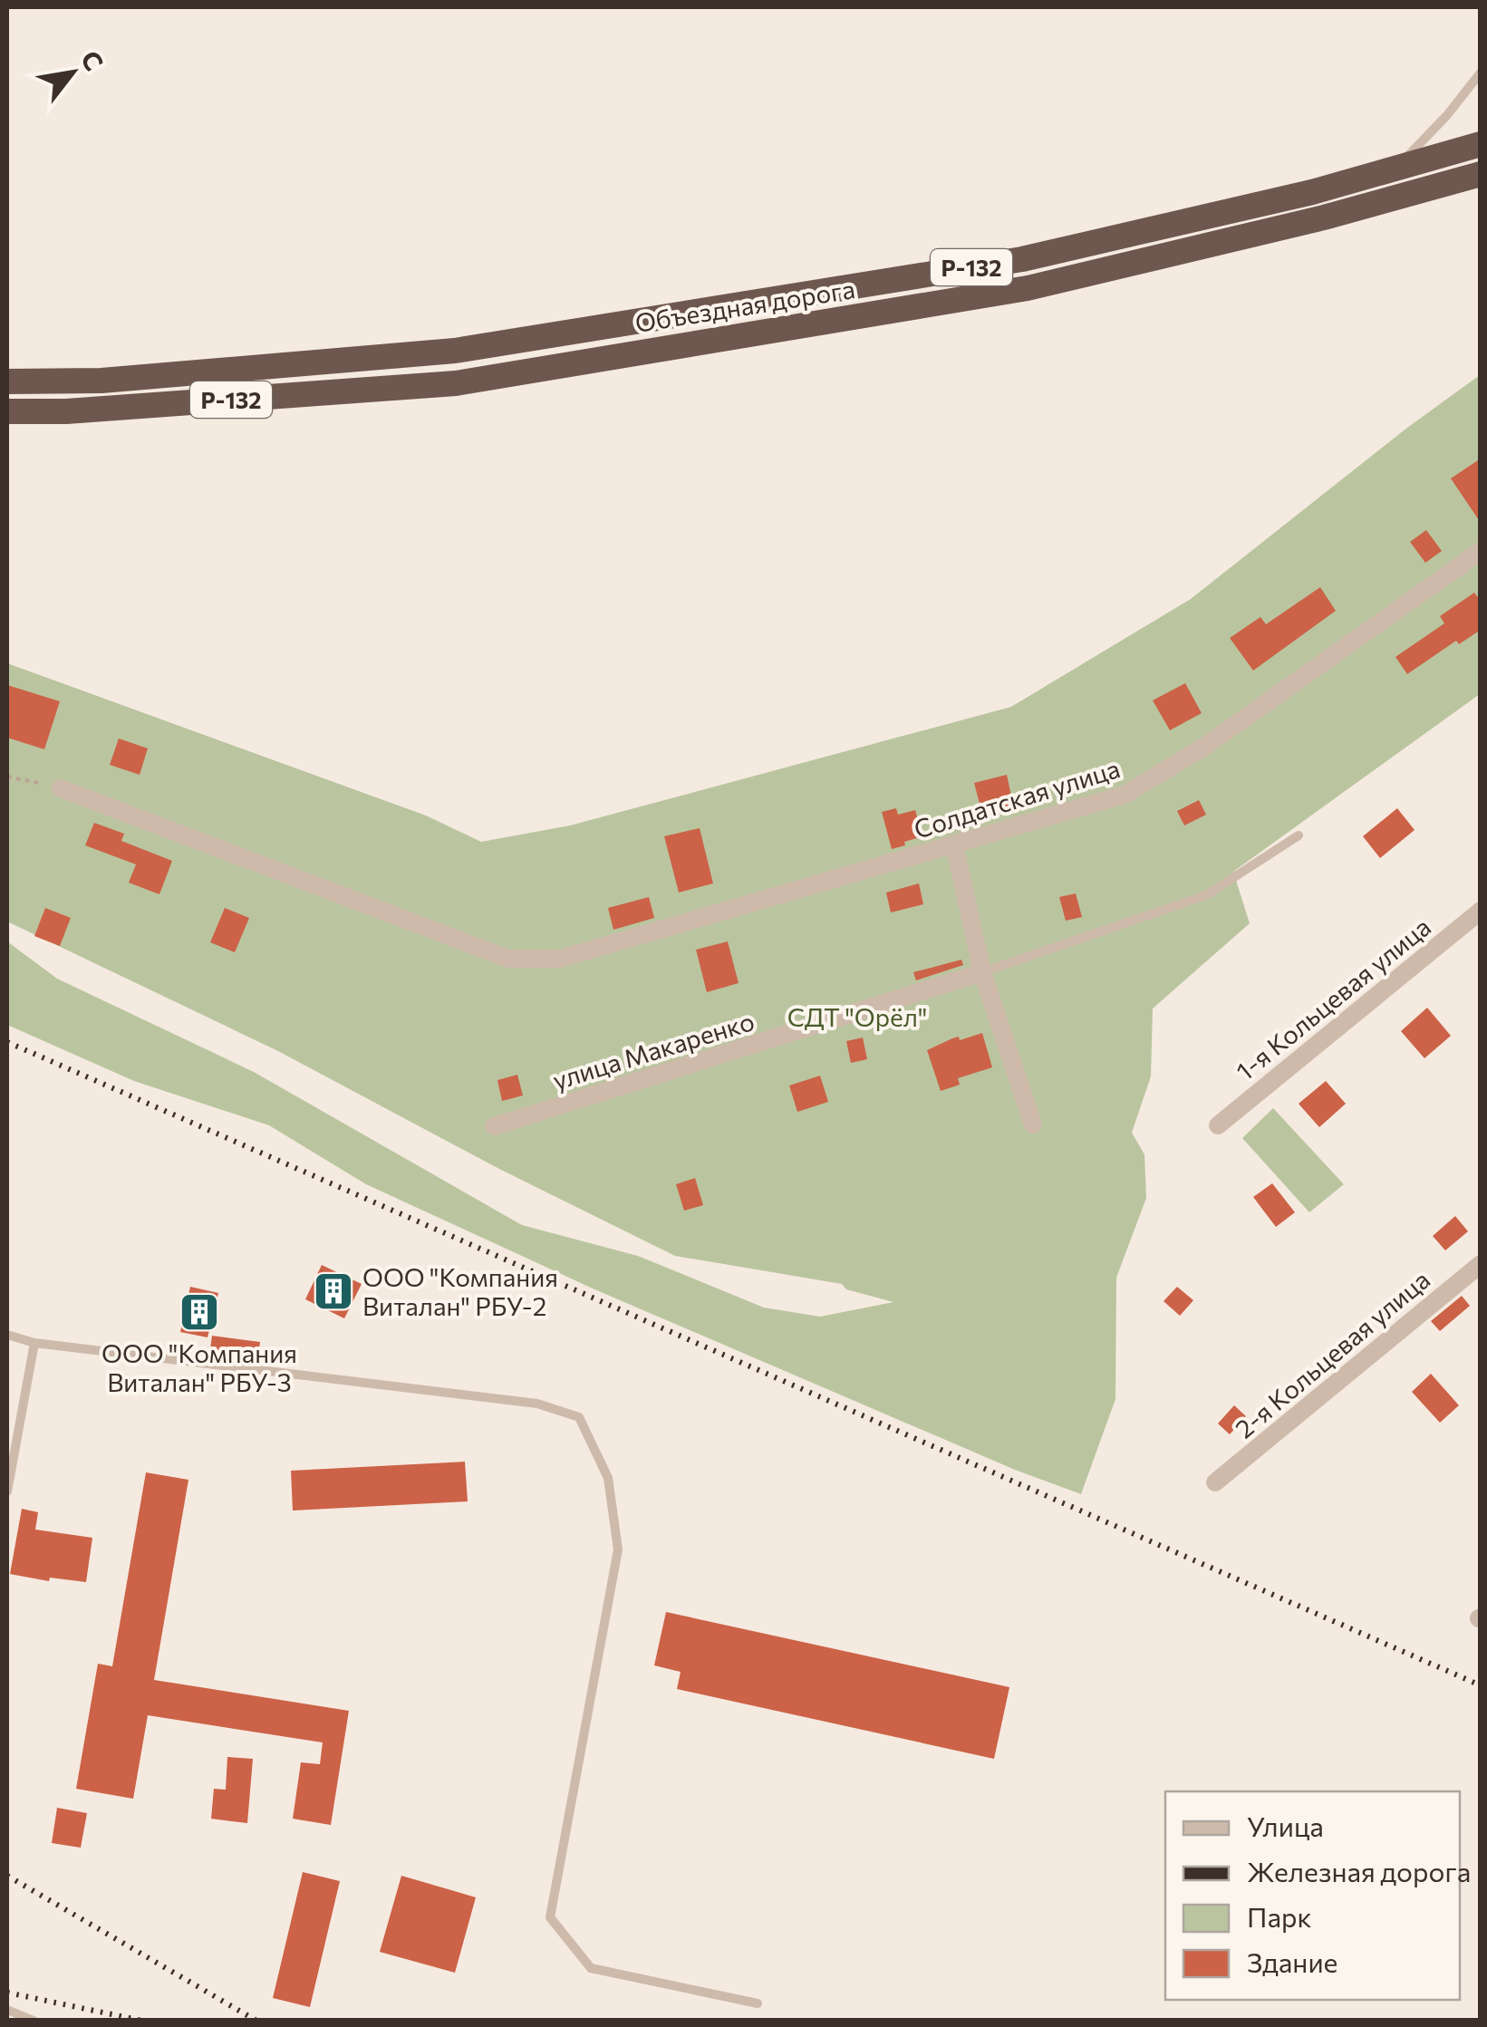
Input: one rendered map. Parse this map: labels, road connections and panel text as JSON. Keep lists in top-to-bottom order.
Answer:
{
  "streets": {
    "highway": ["Р-132", "Объездная дорога"],
    "street": [
      "Солдатская улица",
      "1-я Кольцевая улица",
      "улица Макаренко",
      "2-я Кольцевая улица"
    ]
  },
  "parks": ["СДТ \"Орёл\""],
  "places": {
    "building": ["ООО \"Компания Виталан\" РБУ-2", "ООО \"Компания Виталан\" РБУ-3"]
  },
  "legend": [
    "Улица",
    "Железная дорога",
    "Парк",
    "Здание"
  ],
  "north": "top right"
}
